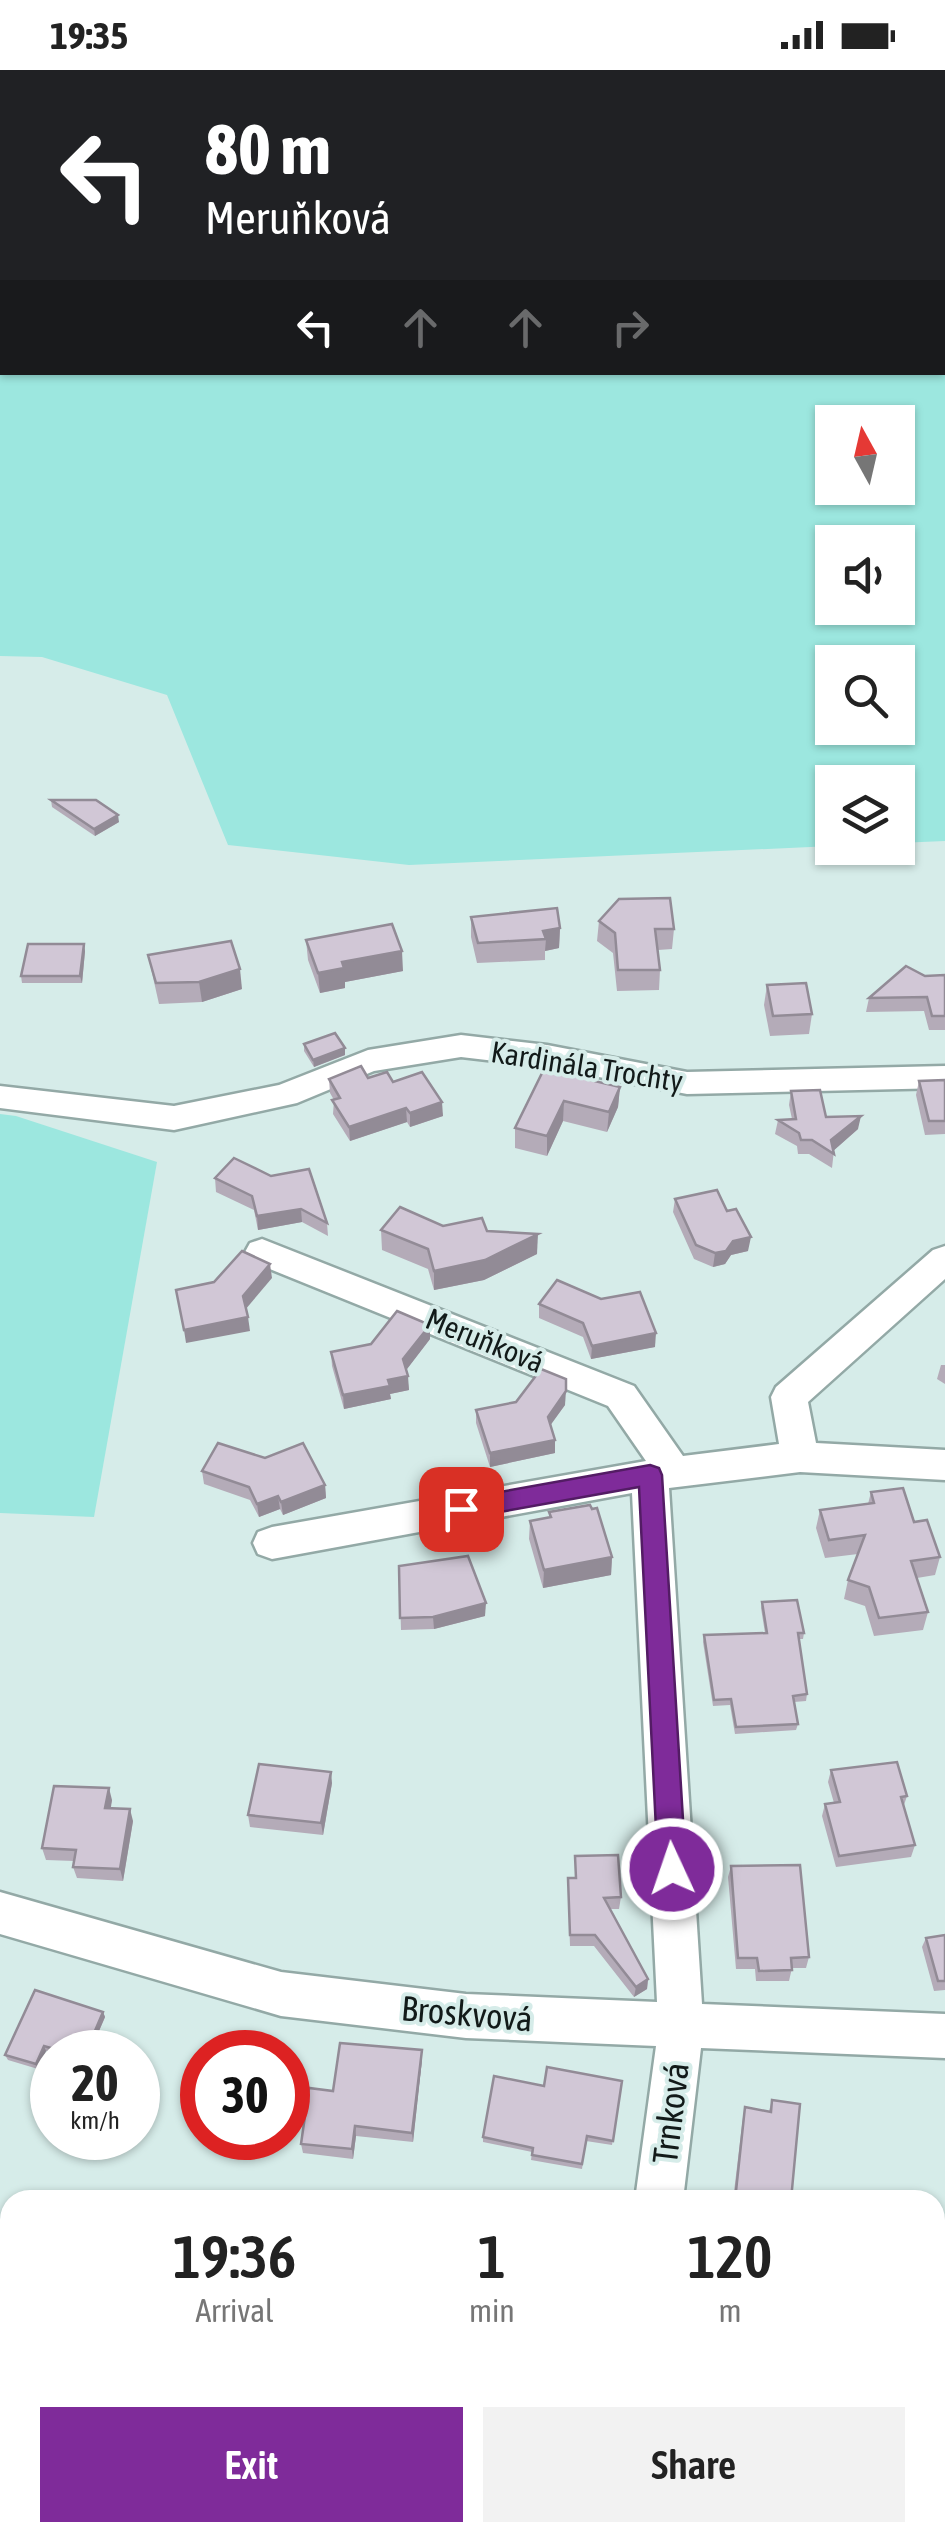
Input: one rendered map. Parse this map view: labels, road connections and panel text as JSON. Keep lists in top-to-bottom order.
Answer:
{
  "streets": {
    "street": [
      "Kardinála Trochty",
      "Meruňková",
      "Broskvová",
      "Trnková"
    ]
  },
  "crossings": [
    ["Meruňková", "Trnková"],
    ["Broskvová", "Trnková"]
  ],
  "north": "top",
  "page": {
    "status": "19:35",
    "turn": ["80 m", "Meruňková"],
    "speed": "20 km/h",
    "limit": "30",
    "eta": [
      "19:36",
      "Arrival",
      "1",
      "min",
      "120",
      "m"
    ],
    "buttons": ["Exit", "Share"]
  }
}
